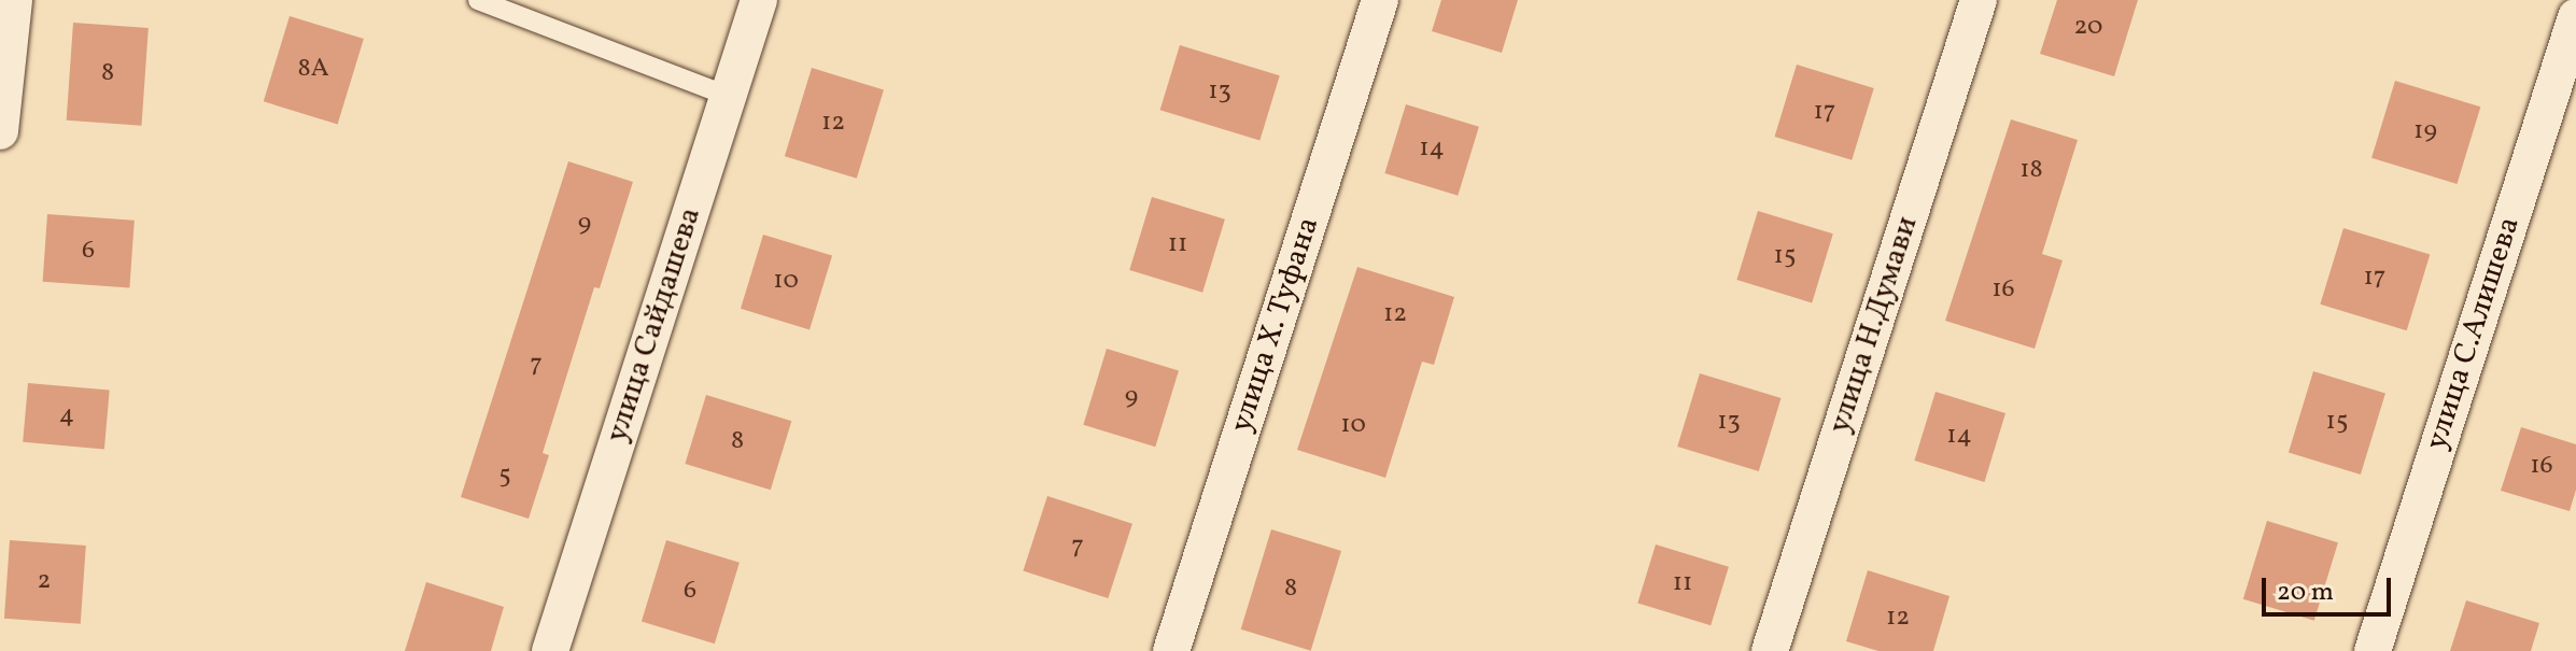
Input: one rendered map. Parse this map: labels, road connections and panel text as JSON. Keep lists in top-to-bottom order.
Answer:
{
  "streets": {
    "street": [
      "улица Сайдашева",
      "улица Х. Туфана",
      "улица Н.Думави",
      "улица С.Алишева"
    ]
  },
  "house_numbers": [
    "20",
    "8А",
    "8",
    "13",
    "17",
    "12",
    "19",
    "14",
    "18",
    "9",
    "11",
    "6",
    "15",
    "17",
    "10",
    "16",
    "12",
    "7",
    "9",
    "4",
    "13",
    "15",
    "10",
    "14",
    "8",
    "16",
    "5",
    "7",
    "2",
    "11",
    "8",
    "6",
    "12"
  ],
  "scale_bar": "20 m"
}
